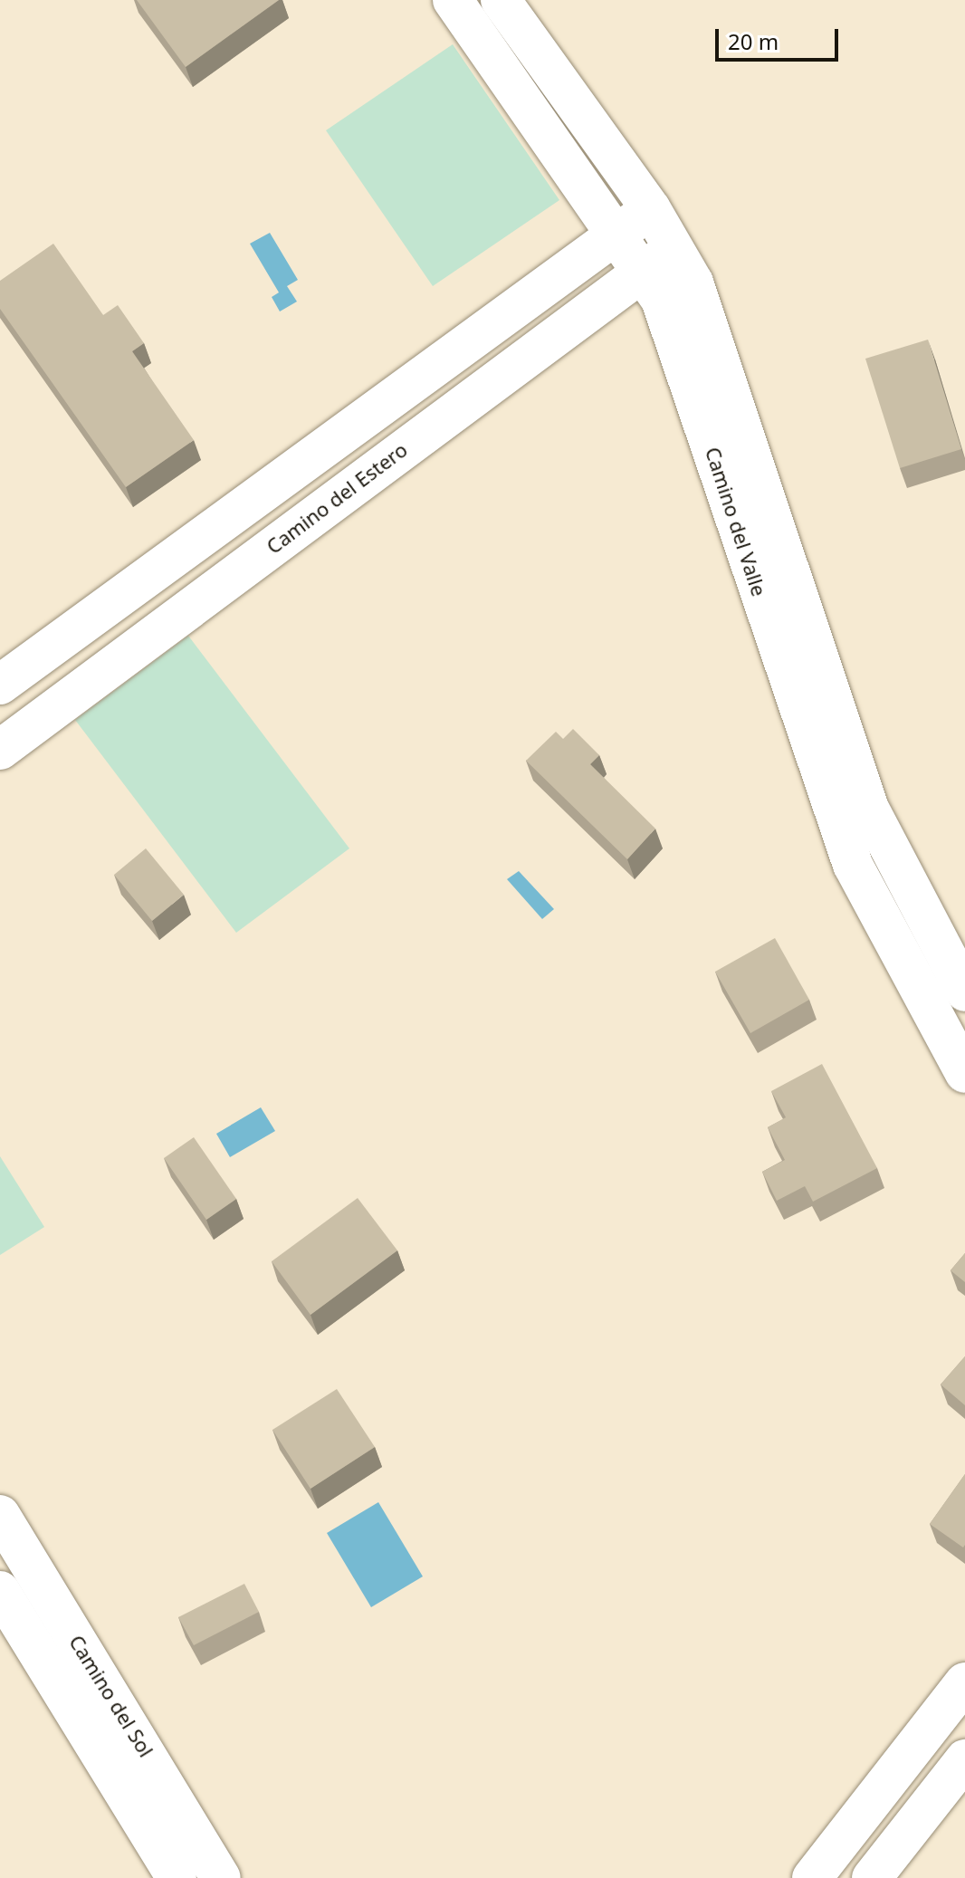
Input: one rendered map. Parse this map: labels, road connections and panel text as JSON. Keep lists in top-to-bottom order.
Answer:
{
  "streets": {
    "street": ["Camino del Estero", "Camino del Valle", "Camino del Sol"]
  },
  "crossings": [
    ["Camino del Estero", "Camino del Valle"]
  ],
  "scale_bar": "20 m"
}
